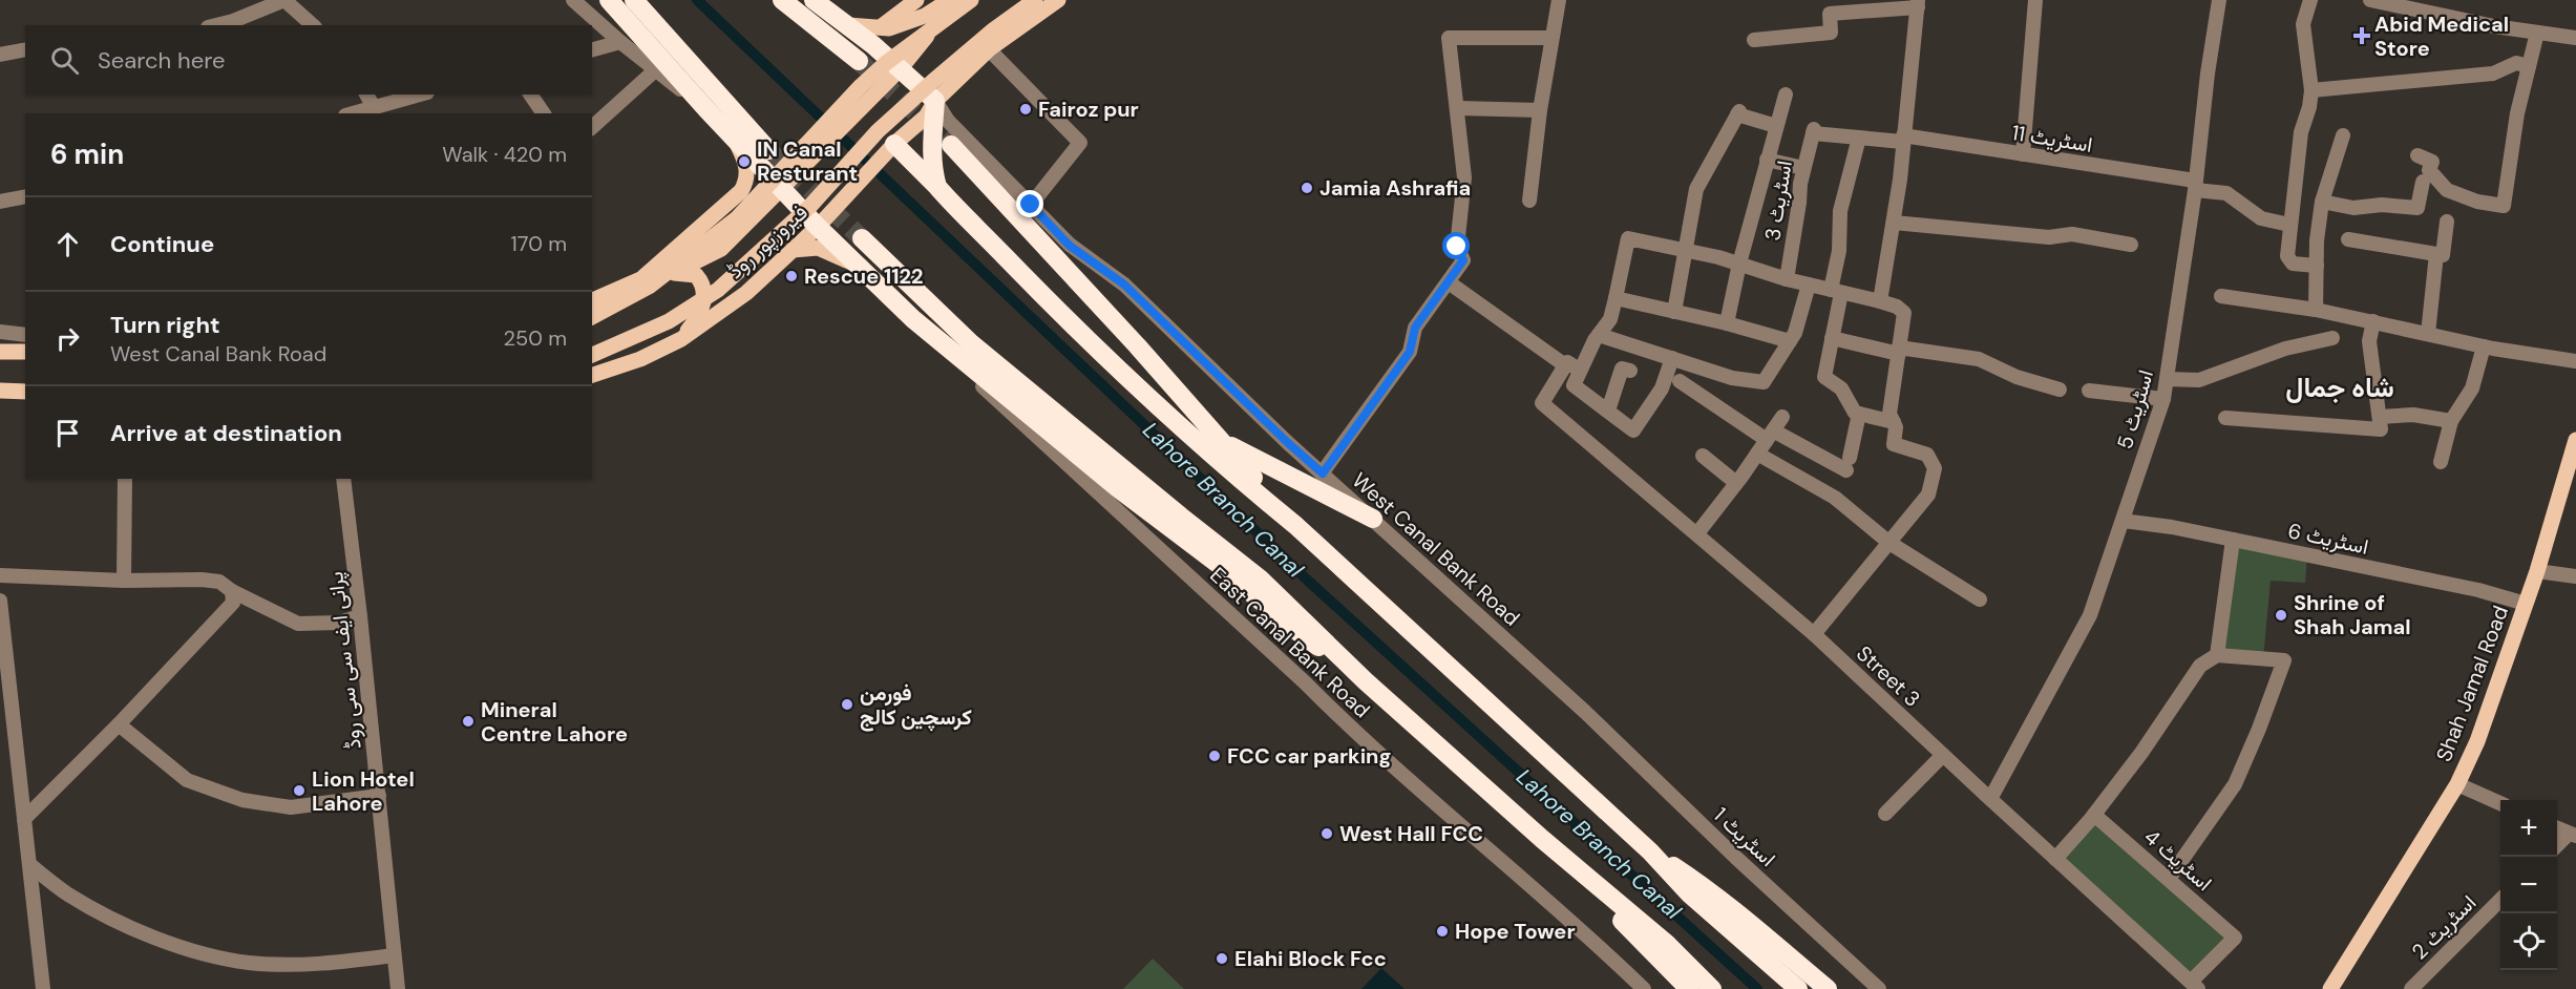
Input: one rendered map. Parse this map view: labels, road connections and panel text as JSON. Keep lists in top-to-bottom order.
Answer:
{
  "streets": {
    "main road": ["فیروزپور روڈ", "Shah Jamal Road"],
    "street": [
      "اسٹریٹ 11",
      "اسٹریٹ 3",
      "اسٹریٹ 5",
      "اسٹریٹ 6",
      "West Canal Bank Road",
      "East Canal Bank Road",
      "پرانی ایف سی سی روڈ",
      "Street 3",
      "اسٹریٹ 1",
      "اسٹریٹ 4",
      "اسٹریٹ 2"
    ]
  },
  "crossings": [
    ["اسٹریٹ 11", "اسٹریٹ 3"],
    ["اسٹریٹ 11", "اسٹریٹ 5"],
    ["فیروزپور روڈ", "West Canal Bank Road"],
    ["اسٹریٹ 5", "اسٹریٹ 6"],
    ["اسٹریٹ 5", "Street 3"],
    ["اسٹریٹ 6", "Shah Jamal Road"],
    ["West Canal Bank Road", "اسٹریٹ 1"],
    ["Street 3", "اسٹریٹ 4"]
  ],
  "districts": ["شاہ جمال"],
  "water": ["Lahore Branch Canal"],
  "places": {
    "health": ["Abid Medical Store"],
    "other": [
      "Fairoz pur",
      "IN Canal Resturant",
      "Jamia Ashrafia",
      "Rescue 1122",
      "Shrine of Shah Jamal",
      "فورمن کرسچین کالج",
      "Mineral Centre Lahore",
      "FCC car parking",
      "Lion Hotel Lahore",
      "West Hall FCC",
      "Hope Tower",
      "Elahi Block Fcc"
    ]
  },
  "page": {
    "search": "Search here",
    "heading": ["6 min", "Walk · 420 m"],
    "list": [
      ["Continue", "170 m"],
      ["Turn right", "West Canal Bank Road", "250 m"],
      "Arrive at destination"
    ],
    "map_buttons": ["+", "−"]
  }
}
